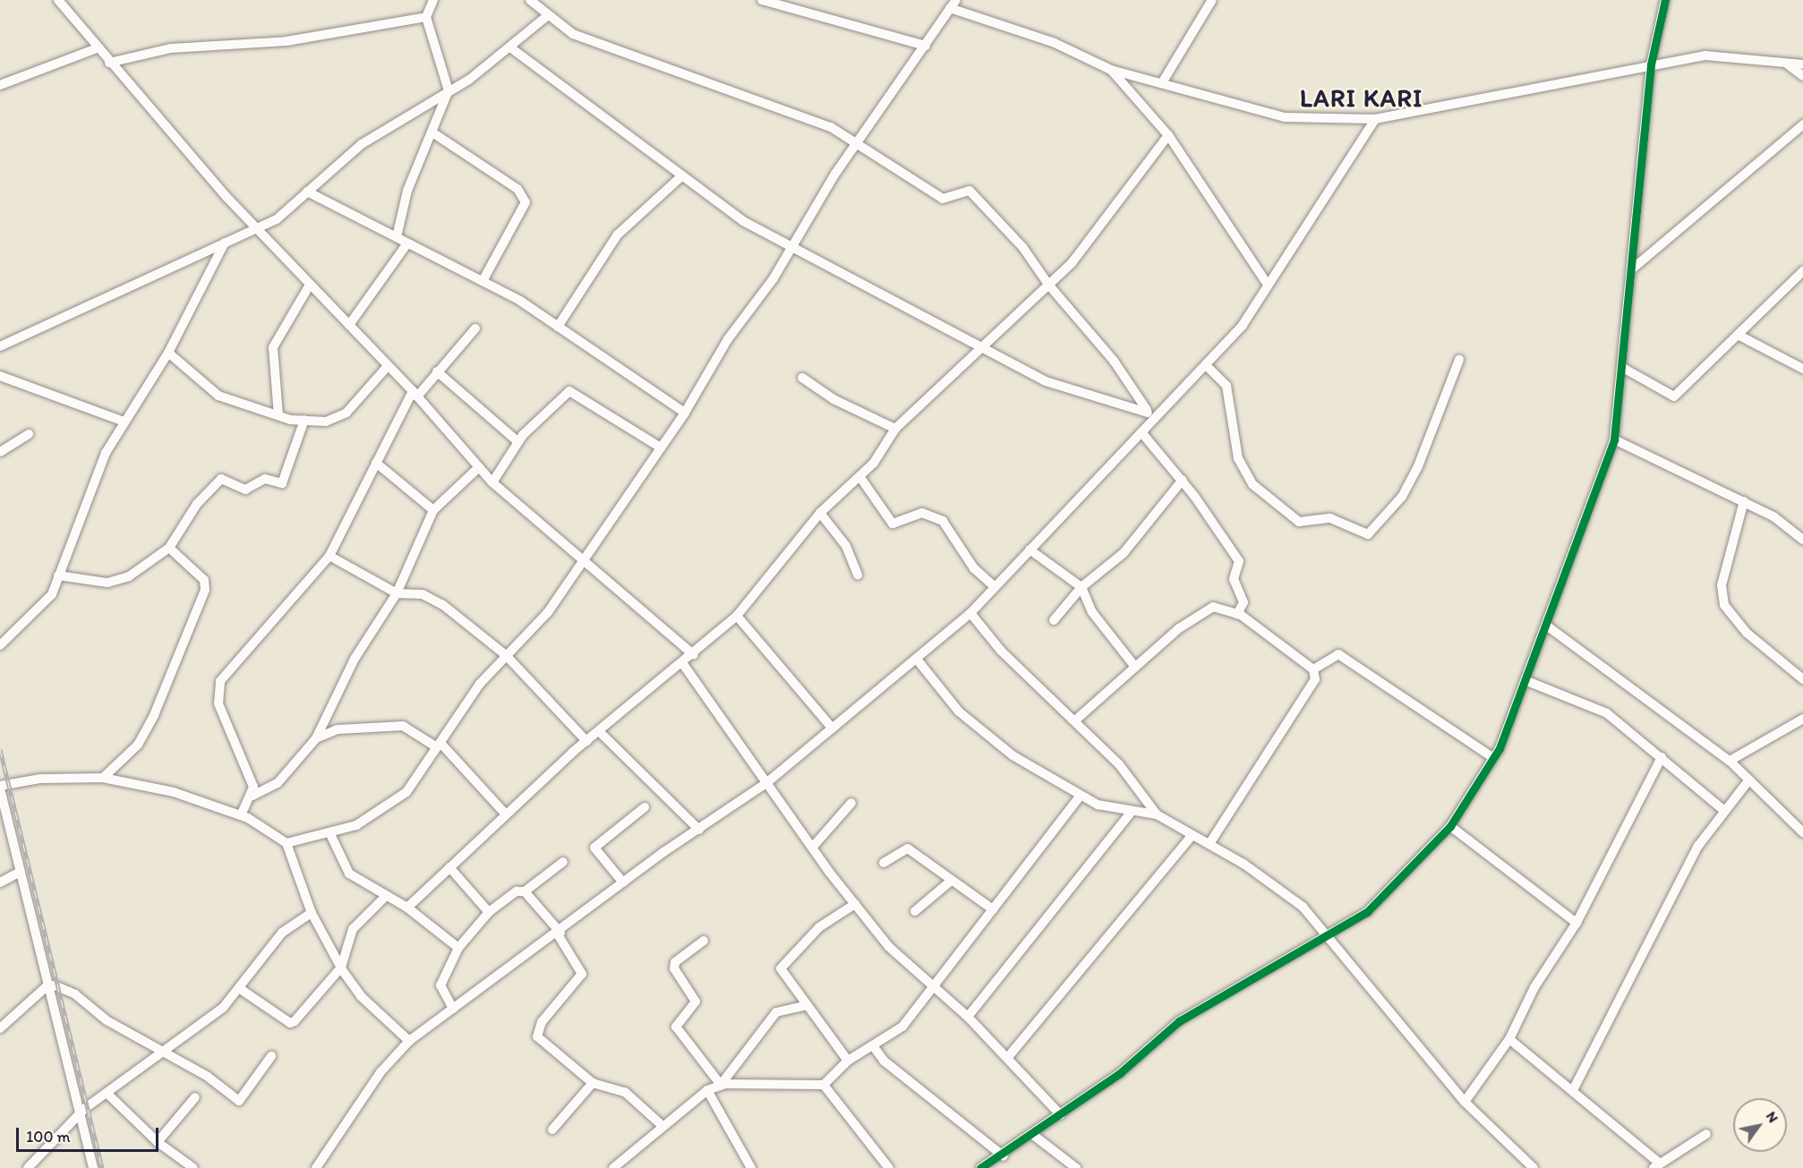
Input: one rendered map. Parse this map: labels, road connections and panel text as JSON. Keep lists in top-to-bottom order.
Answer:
{
  "districts": ["LARI KARI"],
  "scale_bar": "100 m",
  "north": "top right"
}
